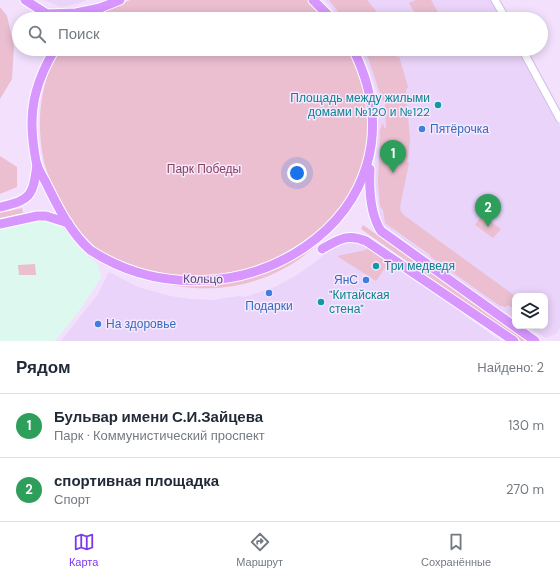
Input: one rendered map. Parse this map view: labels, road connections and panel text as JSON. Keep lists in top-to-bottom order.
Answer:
{
  "parks": ["Парк Победы"],
  "places": [
    "Площадь между жилыми домами №120 и №122",
    "Пятёрочка",
    "Три медведя",
    "ЯнС",
    "Подарки",
    "\"Китайская стена\"",
    "На здоровье"
  ],
  "page": {
    "search": "Поиск",
    "pins": ["1", "2"],
    "heading": ["Рядом", "Найдено: 2"],
    "list": [
      {
        "mark": "1",
        "name": "Бульвар имени С.И.Зайцева",
        "note": "Парк · Коммунистический проспект",
        "value": "130 m"
      },
      {
        "mark": "2",
        "name": "спортивная площадка",
        "note": "Спорт",
        "value": "270 m"
      }
    ],
    "nav": ["Карта", "Маршрут", "Сохранённые"]
  }
}
